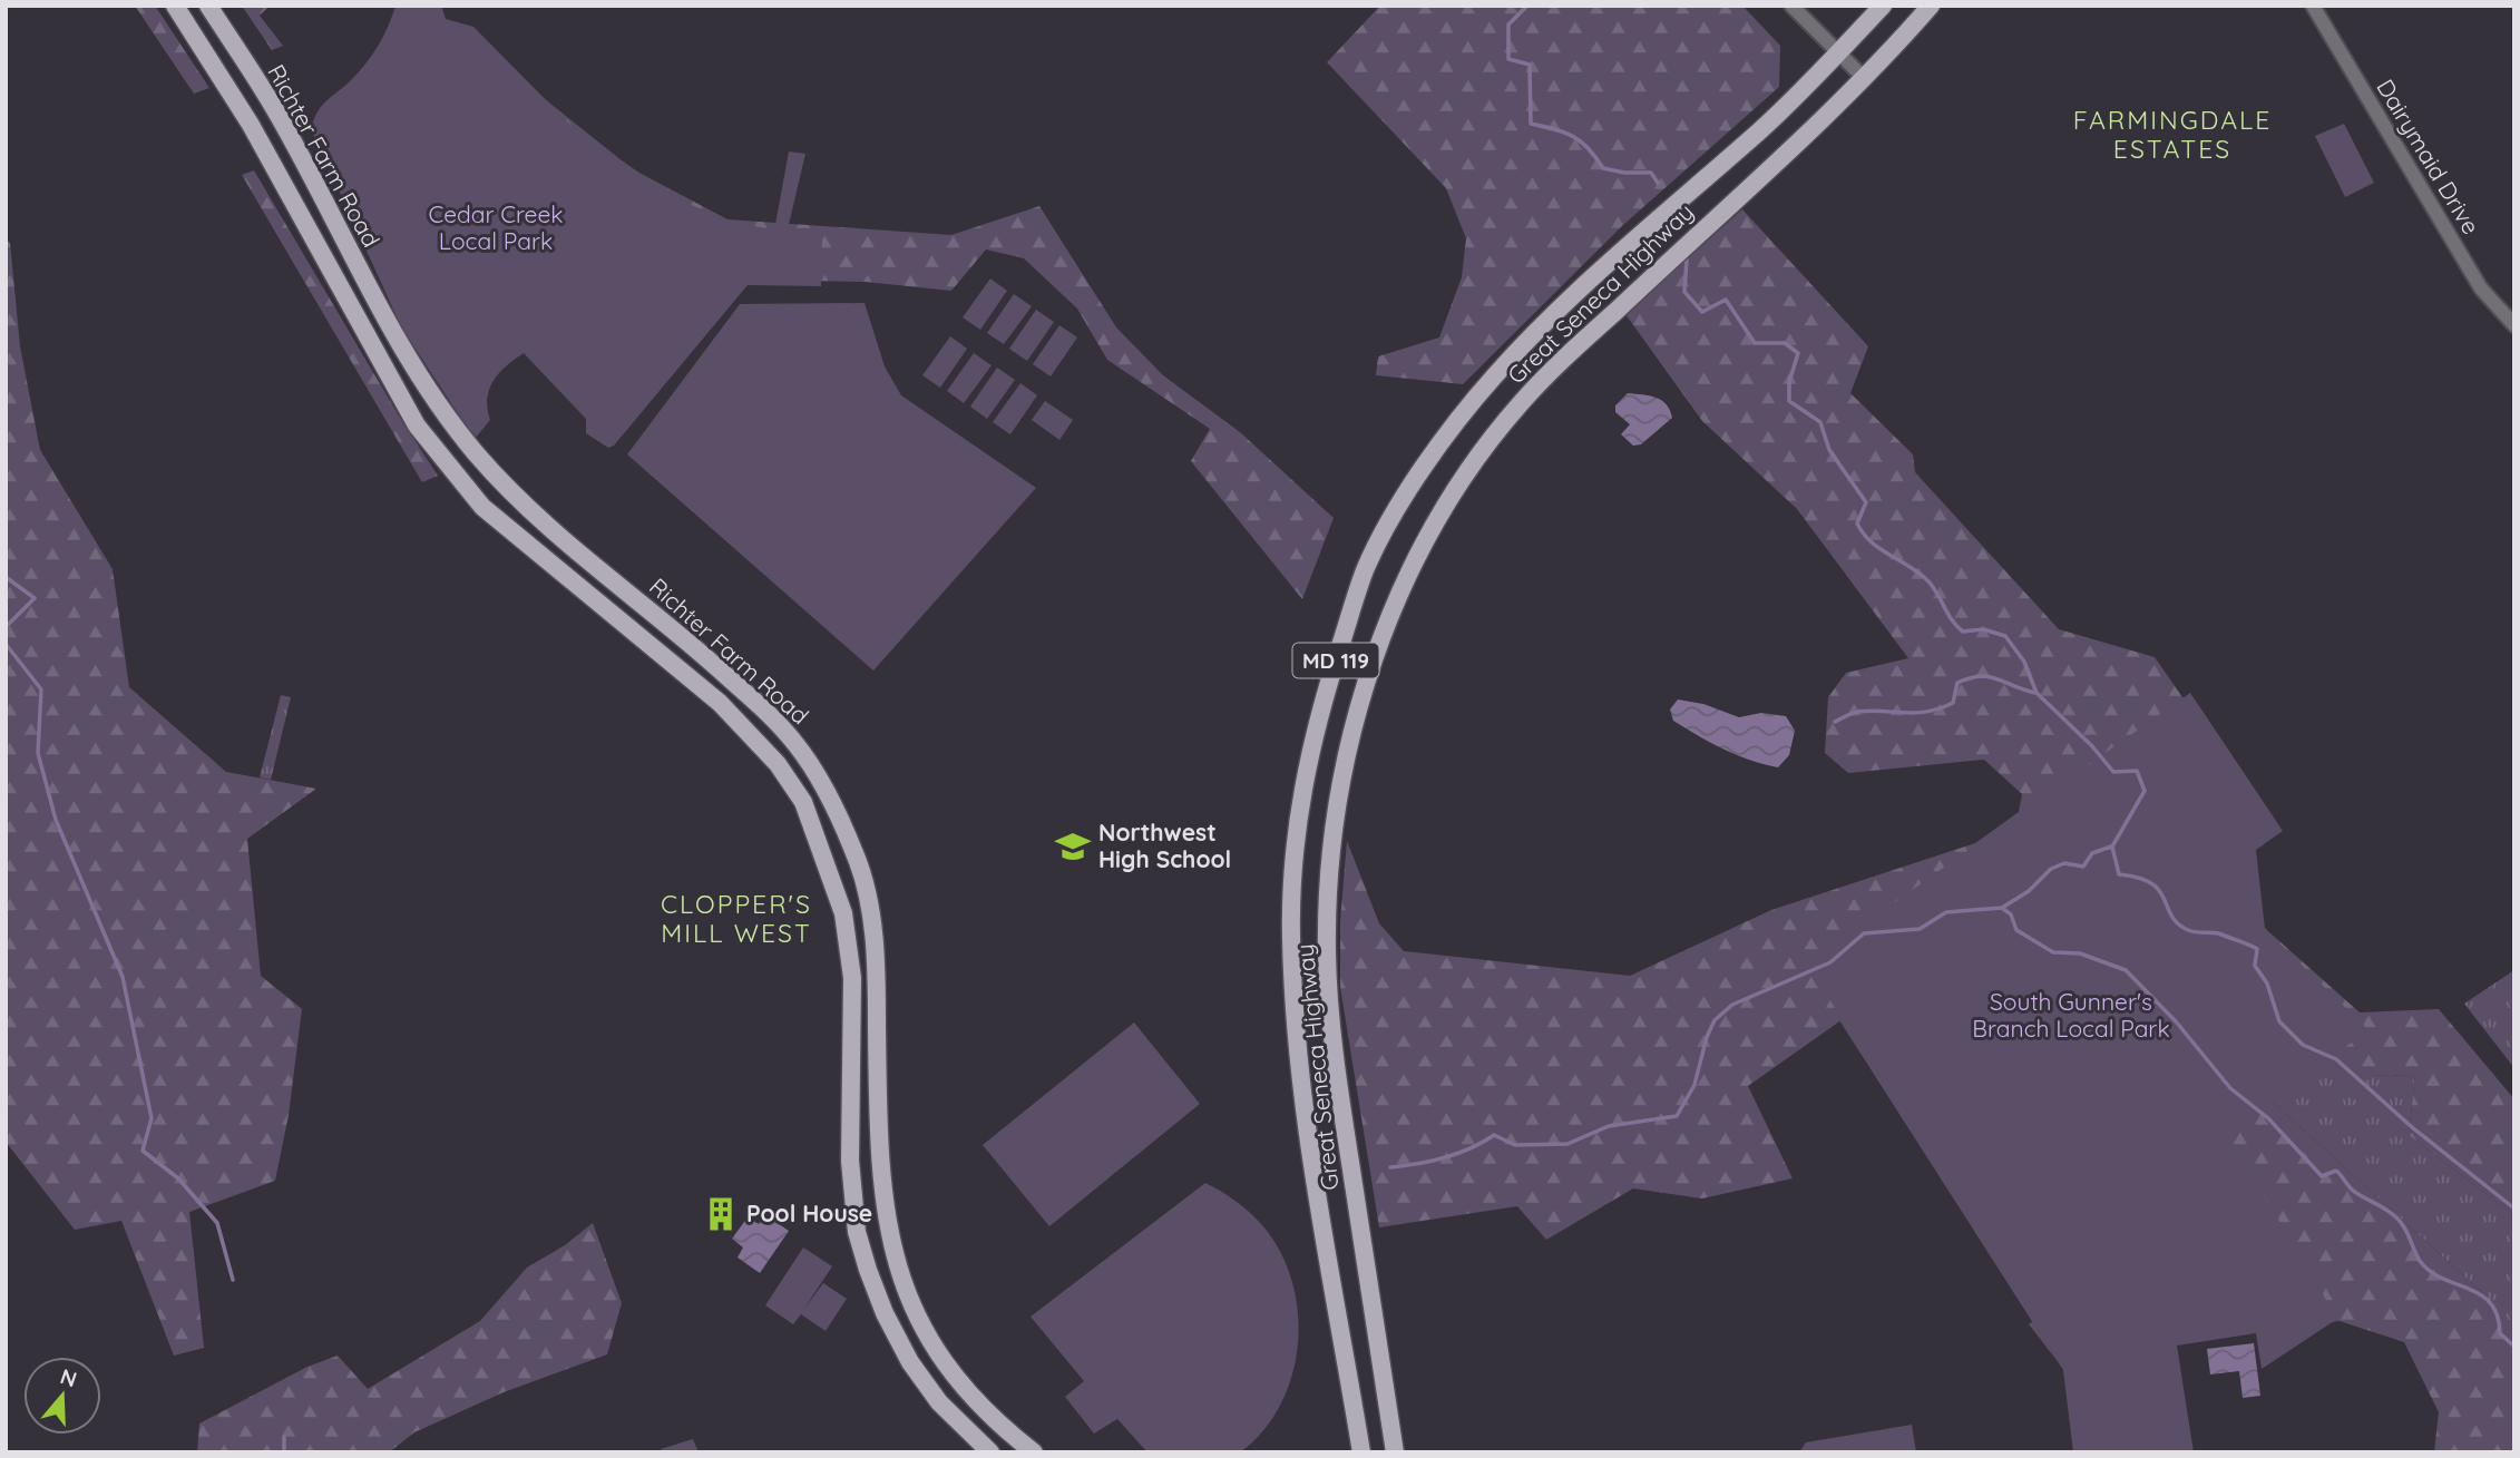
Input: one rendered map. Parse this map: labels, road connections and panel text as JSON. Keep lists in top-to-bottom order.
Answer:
{
  "streets": {
    "main road": ["Richter Farm Road", "Great Seneca Highway", "MD 119"],
    "street": ["Dairymaid Drive"]
  },
  "districts": ["FARMINGDALE ESTATES", "CLOPPER'S MILL WEST"],
  "parks": ["Cedar Creek Local Park", "South Gunner's Branch Local Park"],
  "places": {
    "school or university": ["Northwest High School"],
    "building": ["Pool House"]
  },
  "north": "top"
}
